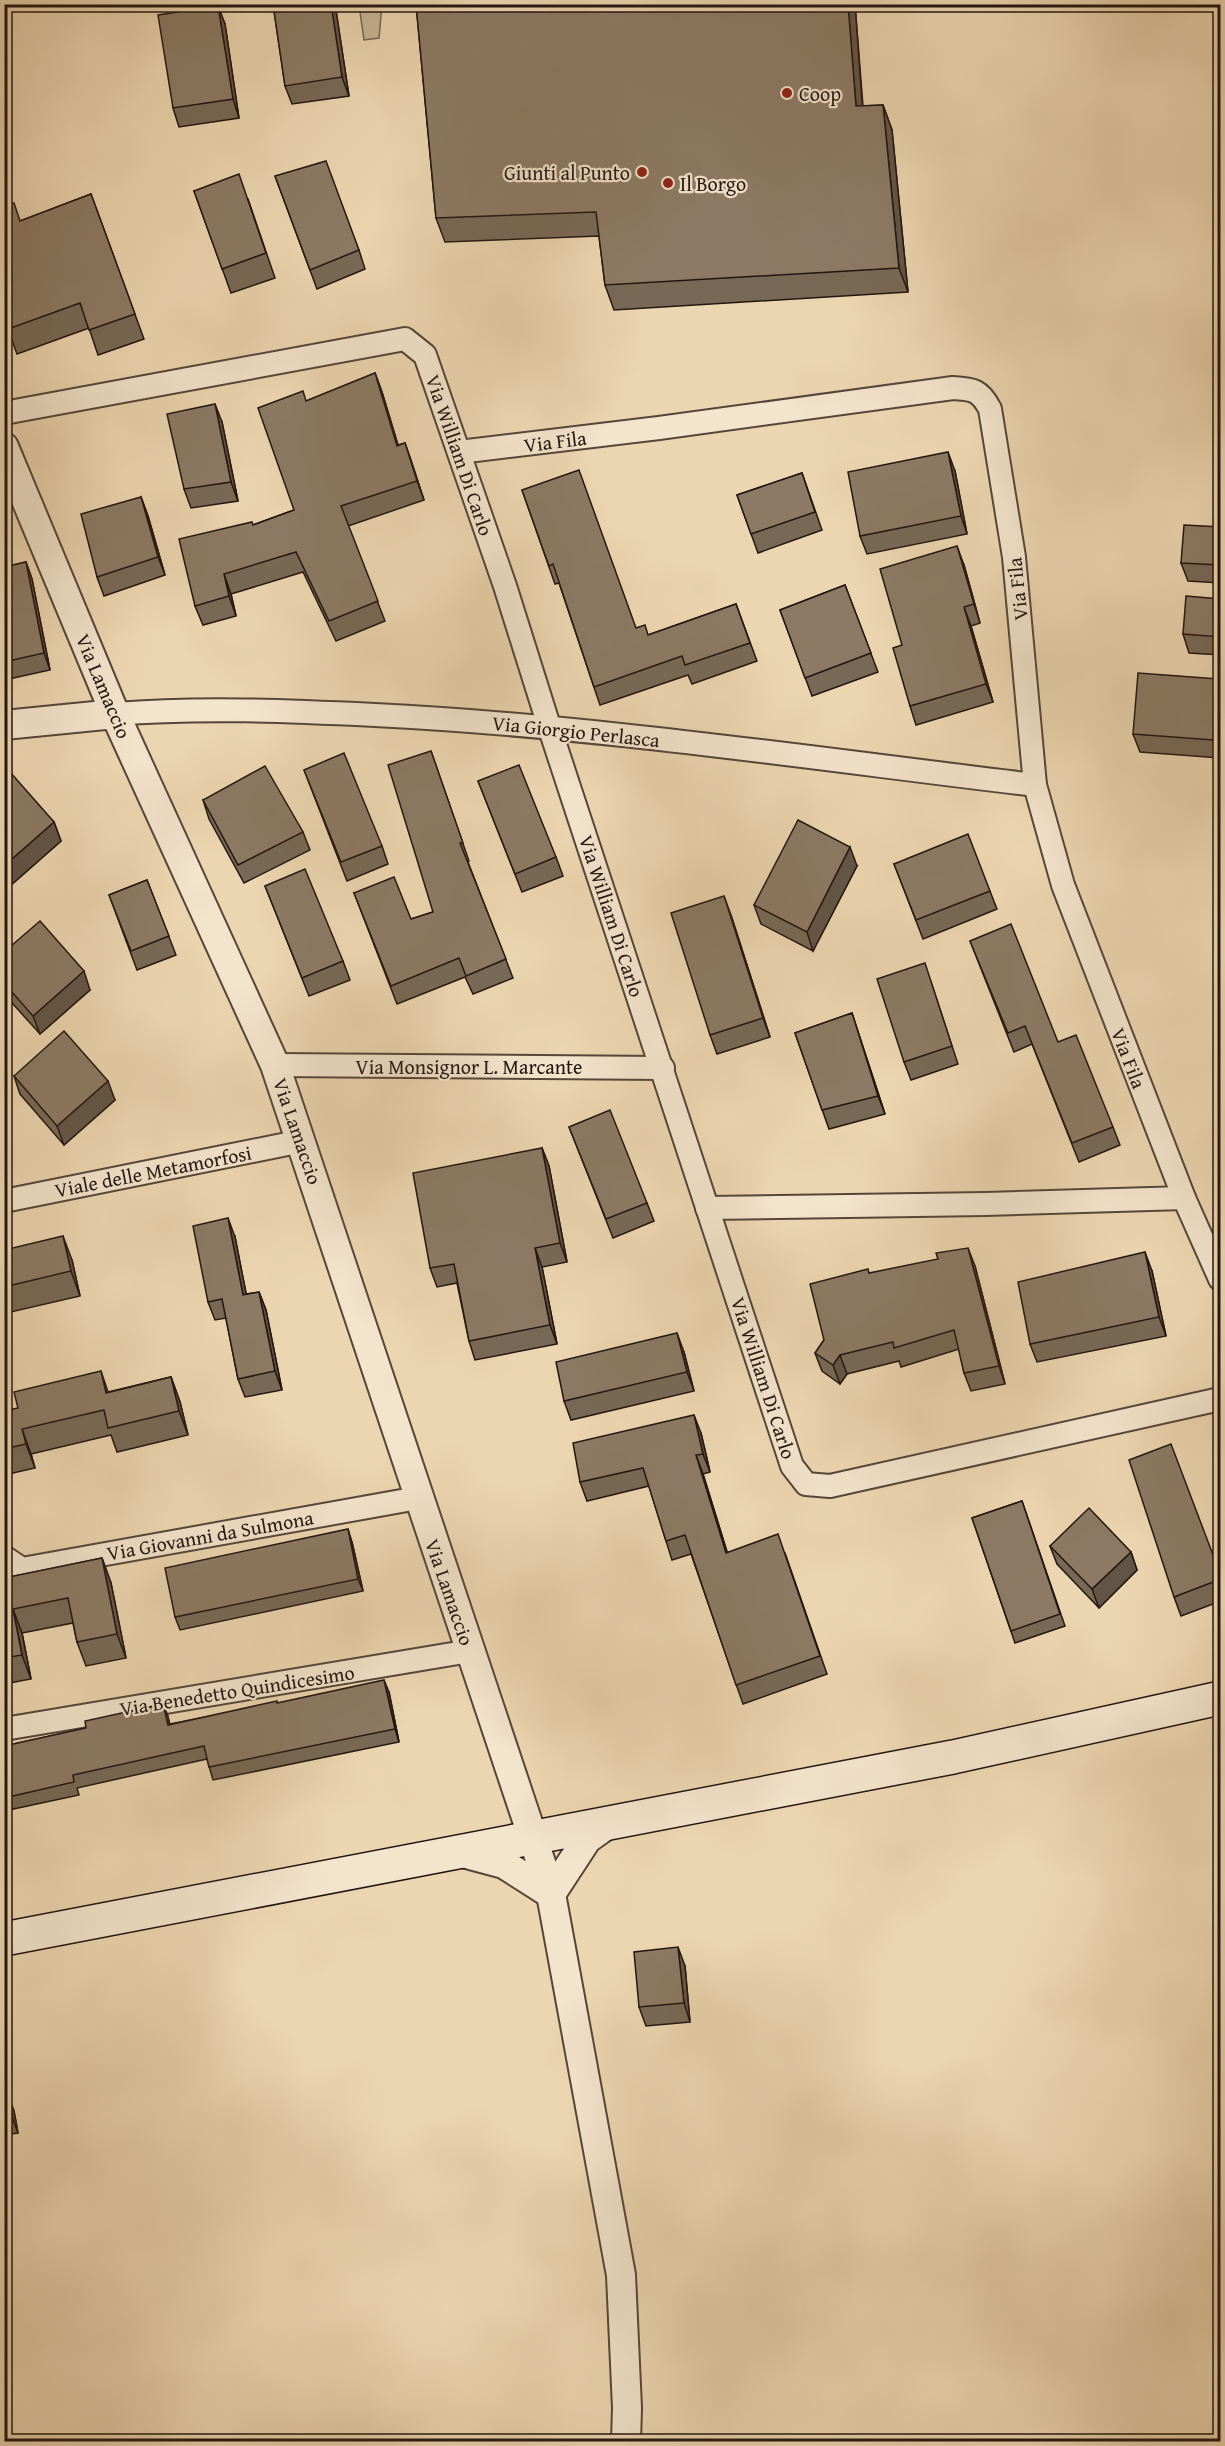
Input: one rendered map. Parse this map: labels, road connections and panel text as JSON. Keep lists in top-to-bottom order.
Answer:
{
  "streets": {
    "street": [
      "Via Fila",
      "Via William Di Carlo",
      "Via Lamaccio",
      "Via Giorgio Perlasca",
      "Via Monsignor L. Marcante",
      "Viale delle Metamorfosi",
      "Via Giovanni da Sulmona",
      "Via Benedetto Quindicesimo"
    ]
  },
  "crossings": [
    ["Via Fila", "Via William Di Carlo"],
    ["Via Fila", "Via Giorgio Perlasca"],
    ["Via William Di Carlo", "Via Giorgio Perlasca"],
    ["Via William Di Carlo", "Via Monsignor L. Marcante"],
    ["Via Lamaccio", "Via Giorgio Perlasca"],
    ["Via Lamaccio", "Via Monsignor L. Marcante"],
    ["Via Lamaccio", "Viale delle Metamorfosi"],
    ["Via Lamaccio", "Via Giovanni da Sulmona"],
    ["Via Lamaccio", "Via Benedetto Quindicesimo"]
  ],
  "places": ["Coop", "Giunti al Punto", "Il Borgo"]
}
